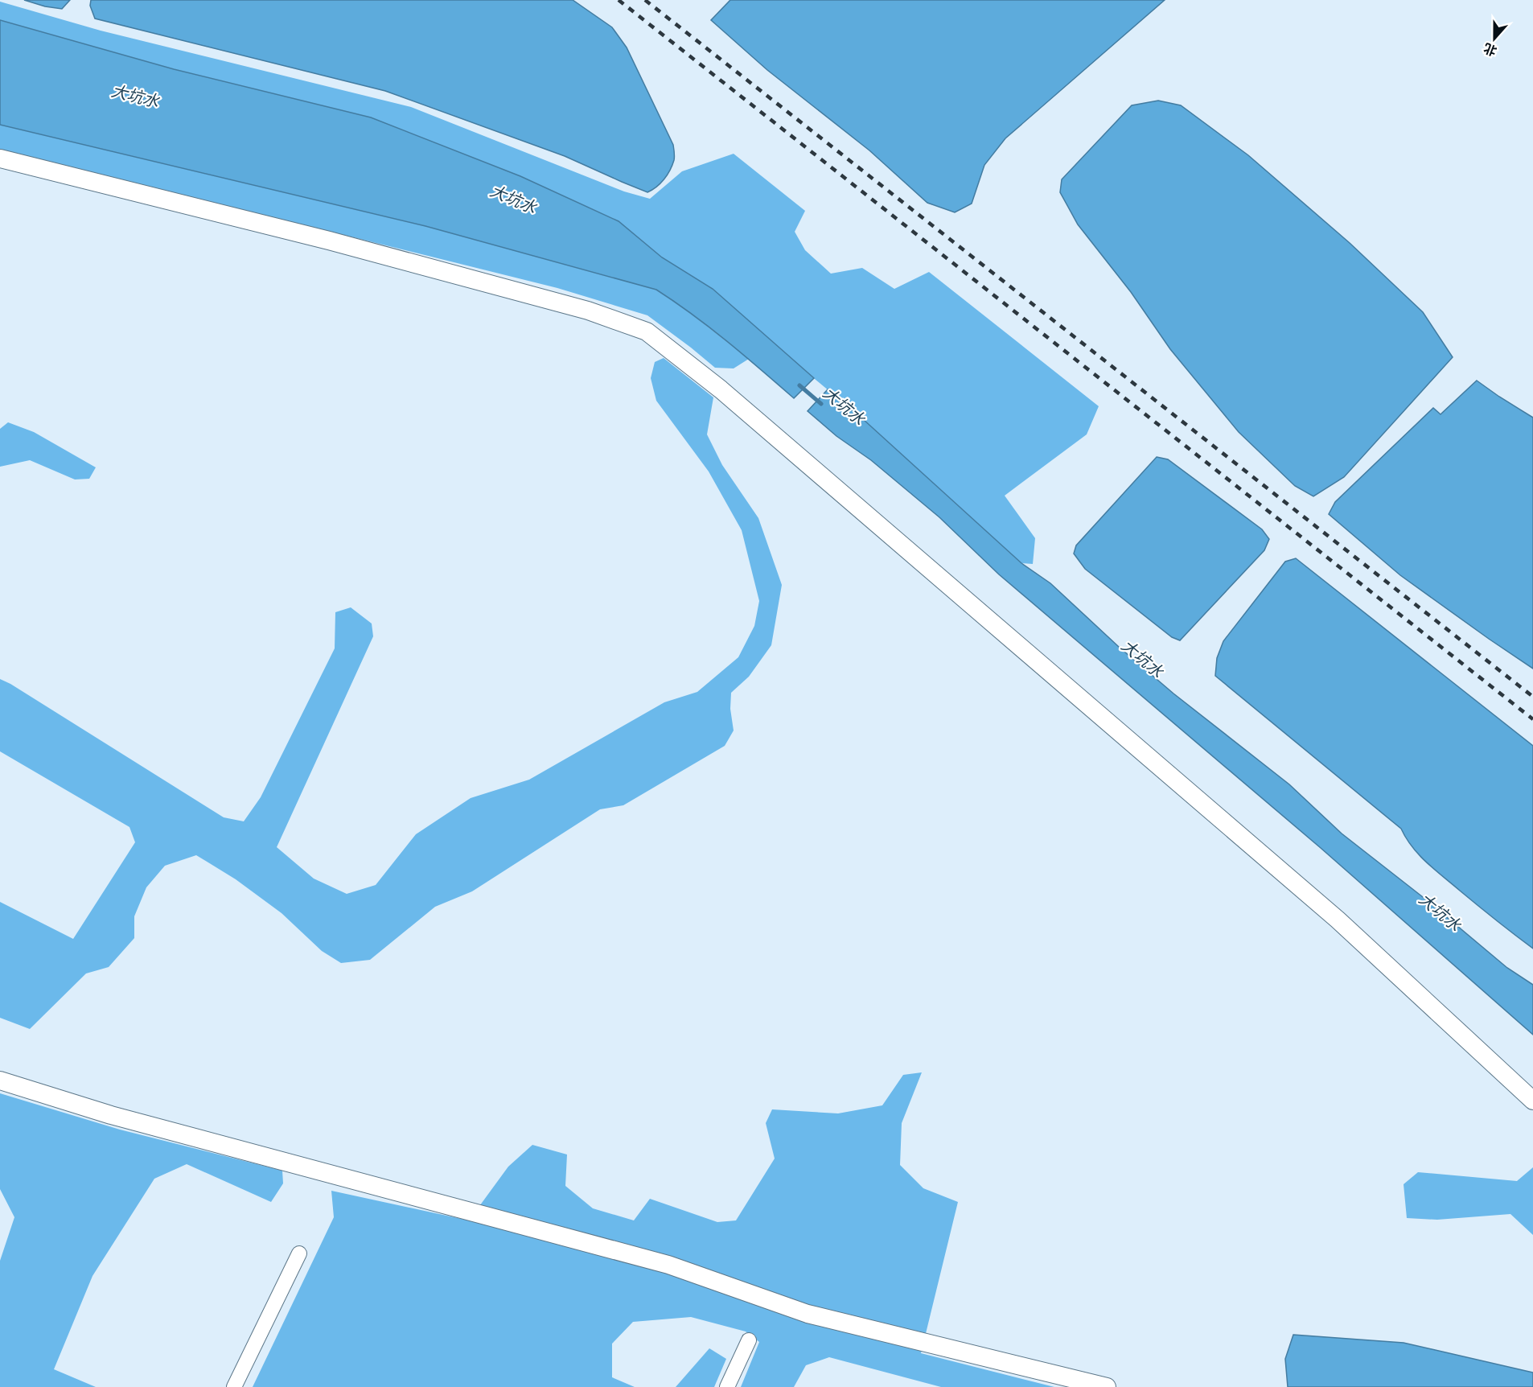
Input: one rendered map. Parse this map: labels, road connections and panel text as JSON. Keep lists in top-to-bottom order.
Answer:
{
  "water": ["大坑水"],
  "north": "bottom"
}
